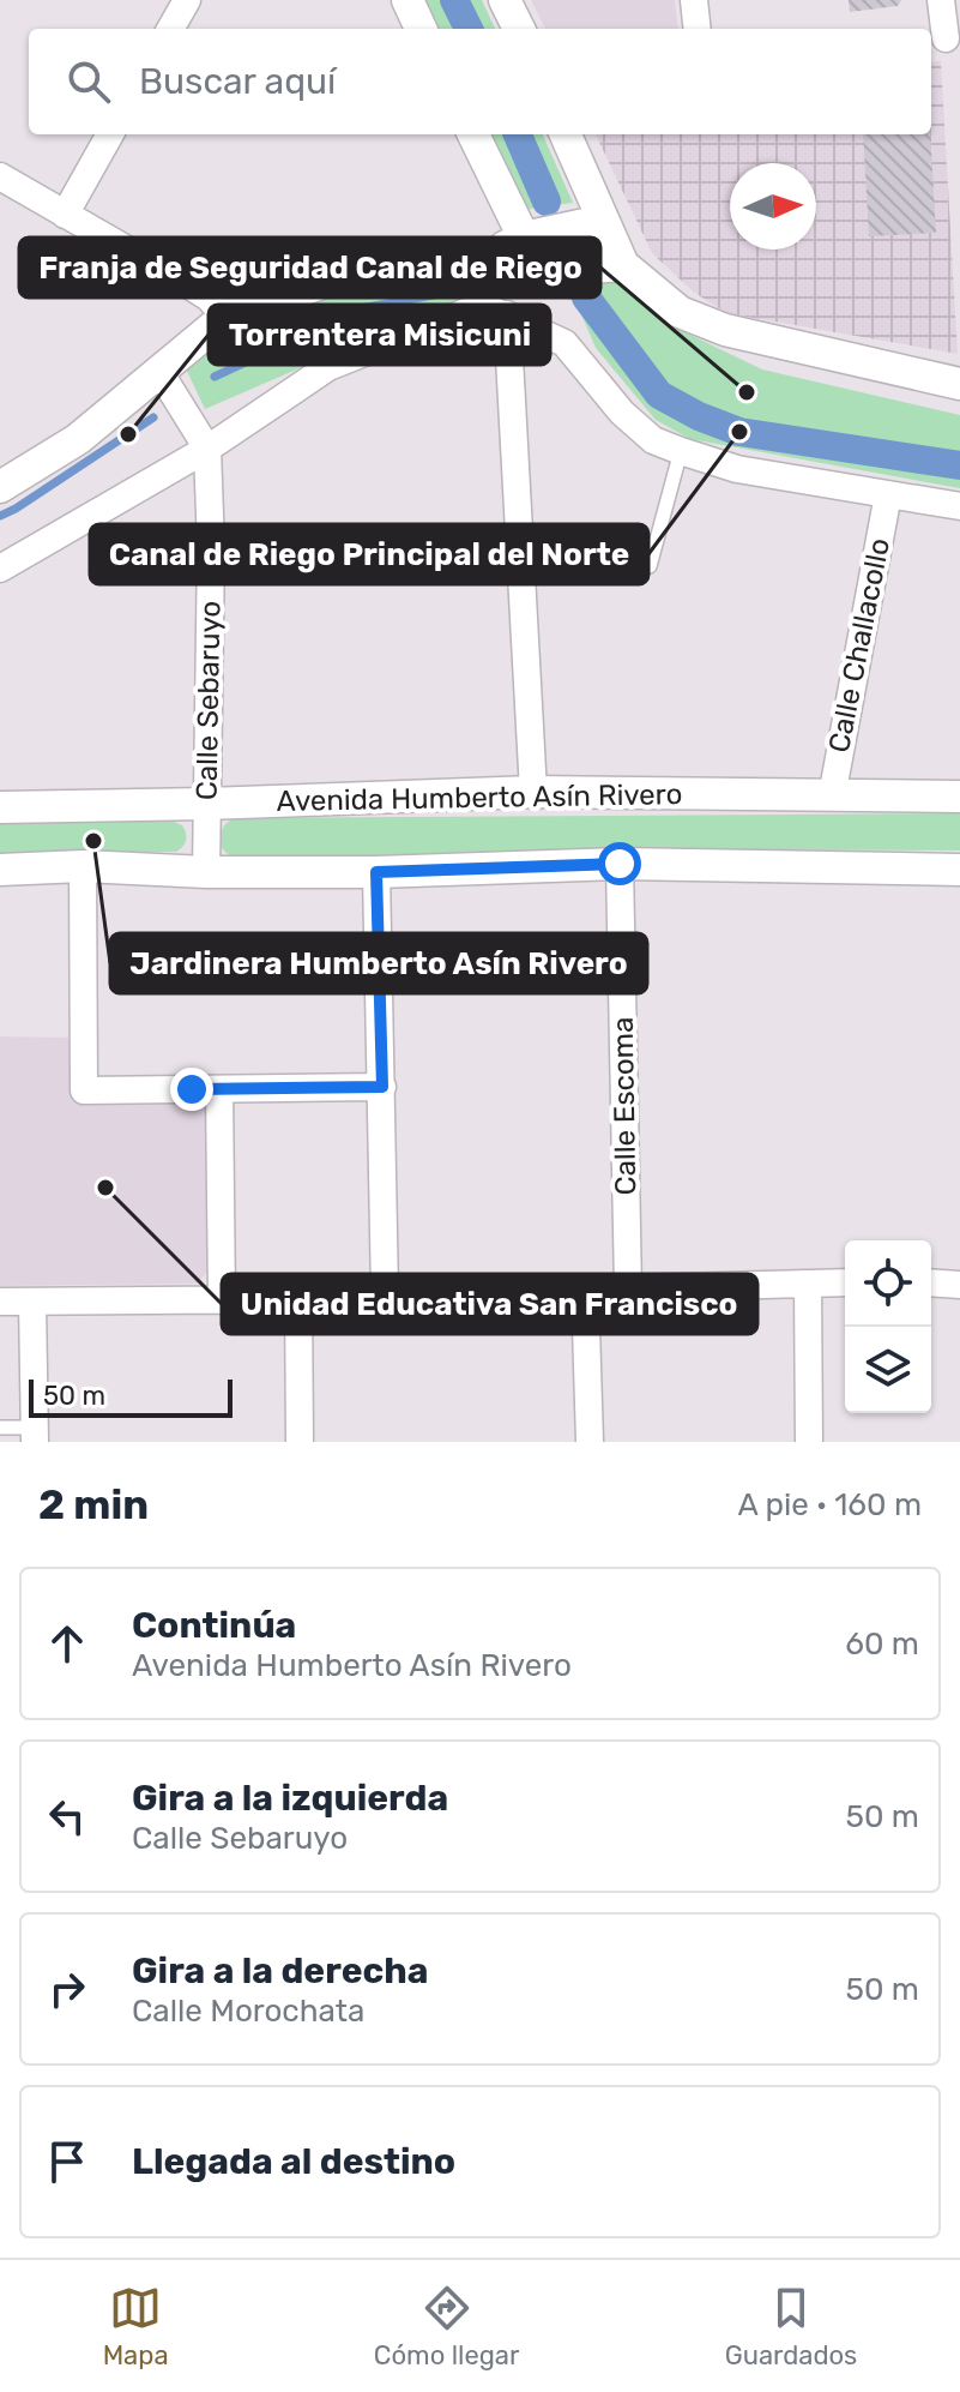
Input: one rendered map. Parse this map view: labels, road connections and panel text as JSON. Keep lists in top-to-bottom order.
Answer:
{
  "streets": {
    "street": [
      "Calle Challacollo",
      "Calle Sebaruyo",
      "Avenida Humberto Asín Rivero",
      "Calle Escoma"
    ]
  },
  "crossings": [
    ["Calle Challacollo", "Avenida Humberto Asín Rivero"],
    ["Calle Sebaruyo", "Avenida Humberto Asín Rivero"]
  ],
  "places": [
    "Franja de Seguridad Canal de Riego",
    "Canal de Riego Principal del Norte",
    "Torrentera Misicuni",
    "Jardinera Humberto Asín Rivero",
    "Unidad Educativa San Francisco"
  ],
  "scale_bar": "50 m",
  "north": "right",
  "page": {
    "search": "Buscar aquí",
    "scale": "50 m",
    "heading": ["2 min", "A pie · 160 m"],
    "list": [
      ["Continúa", "Avenida Humberto Asín Rivero", "60 m"],
      ["Gira a la izquierda", "Calle Sebaruyo", "50 m"],
      ["Gira a la derecha", "Calle Morochata", "50 m"],
      "Llegada al destino"
    ],
    "nav": ["Mapa", "Cómo llegar", "Guardados"]
  }
}
